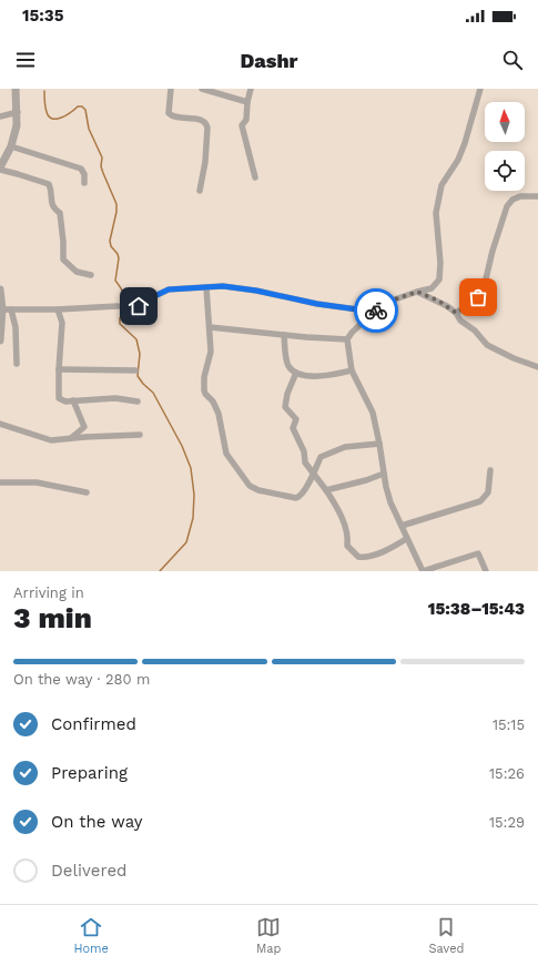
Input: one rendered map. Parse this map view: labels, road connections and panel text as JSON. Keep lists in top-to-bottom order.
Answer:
{
  "north": "top",
  "page": {
    "status": "15:35",
    "header": "Dashr",
    "heading": ["3 min", "Arriving in", "15:38–15:43"],
    "bar": "On the way · 280 m",
    "list": [
      ["Confirmed", "15:15"],
      ["Preparing", "15:26"],
      ["On the way", "15:29"],
      "Delivered"
    ],
    "tabs": ["Home", "Map", "Saved"]
  }
}
